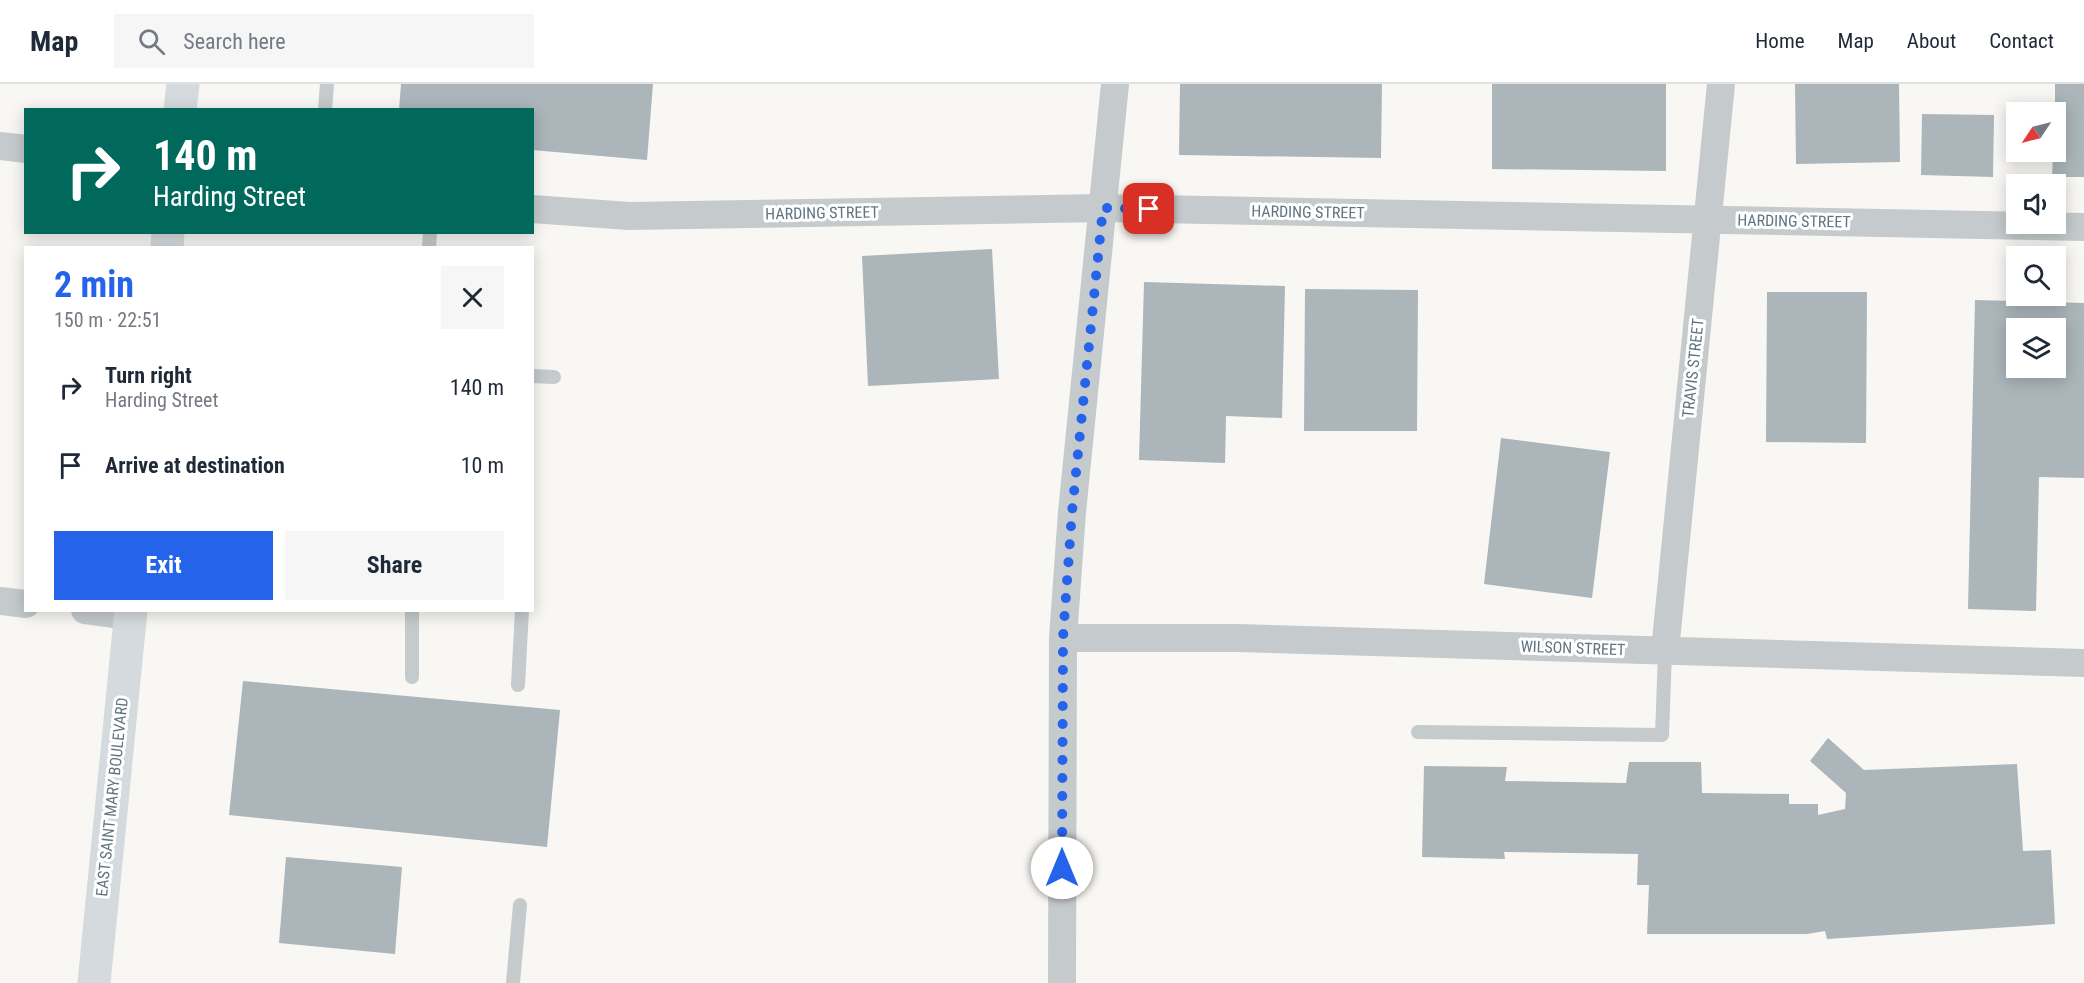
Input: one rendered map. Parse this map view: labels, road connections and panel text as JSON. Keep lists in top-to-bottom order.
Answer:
{
  "streets": {
    "street": [
      "HARDING STREET",
      "TRAVIS STREET",
      "WILSON STREET",
      "EAST SAINT MARY BOULEVARD"
    ]
  },
  "crossings": [
    ["HARDING STREET", "TRAVIS STREET"],
    ["TRAVIS STREET", "WILSON STREET"]
  ],
  "north": "bottom left",
  "page": {
    "header": "Map",
    "search": "Search here",
    "nav": [
      "Home",
      "Map",
      "About",
      "Contact"
    ],
    "turn": ["140 m", "Harding Street"],
    "heading": ["2 min", "150 m · 22:51"],
    "list": [
      {
        "name": "Turn right",
        "note": "Harding Street",
        "value": "140 m"
      },
      {
        "name": "Arrive at destination",
        "value": "10 m"
      }
    ],
    "buttons": ["Exit", "Share"]
  }
}
